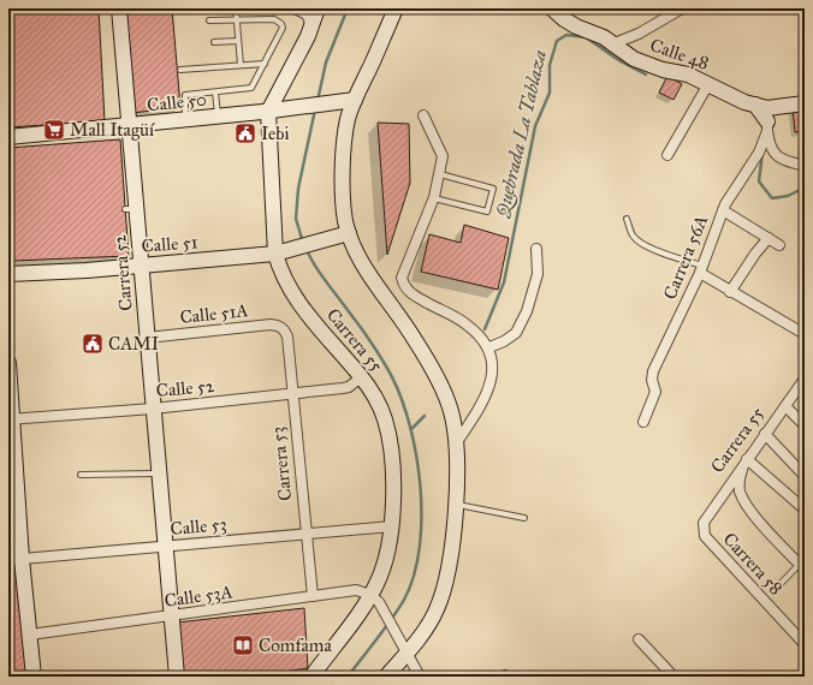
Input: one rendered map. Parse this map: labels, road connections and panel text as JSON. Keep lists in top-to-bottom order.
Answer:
{
  "streets": {
    "street": [
      "Calle 48",
      "Calle 50",
      "Calle 51",
      "Carrera 56A",
      "Carrera 52",
      "Calle 51A",
      "Carrera 55",
      "Calle 52",
      "Carrera 53",
      "Calle 53",
      "Carrera 58",
      "Calle 53A"
    ]
  },
  "crossings": [
    ["Calle 48", "Carrera 56A"],
    ["Calle 50", "Carrera 52"],
    ["Calle 50", "Carrera 55"],
    ["Calle 51", "Carrera 52"],
    ["Calle 51", "Carrera 55"],
    ["Carrera 52", "Calle 51A"],
    ["Carrera 52", "Calle 52"],
    ["Carrera 52", "Calle 53"],
    ["Carrera 52", "Calle 53A"],
    ["Calle 51A", "Carrera 53"],
    ["Carrera 55", "Calle 52"],
    ["Carrera 55", "Calle 53"],
    ["Carrera 55", "Carrera 58"],
    ["Carrera 55", "Calle 53A"],
    ["Calle 52", "Carrera 53"],
    ["Carrera 53", "Calle 53"],
    ["Carrera 53", "Calle 53A"]
  ],
  "water": ["Quebrada La Tablaza"],
  "places": {
    "supermarket": ["Mall Itagüí"],
    "public building": ["Iebi", "CAMI"],
    "library": ["Comfama"]
  }
}
